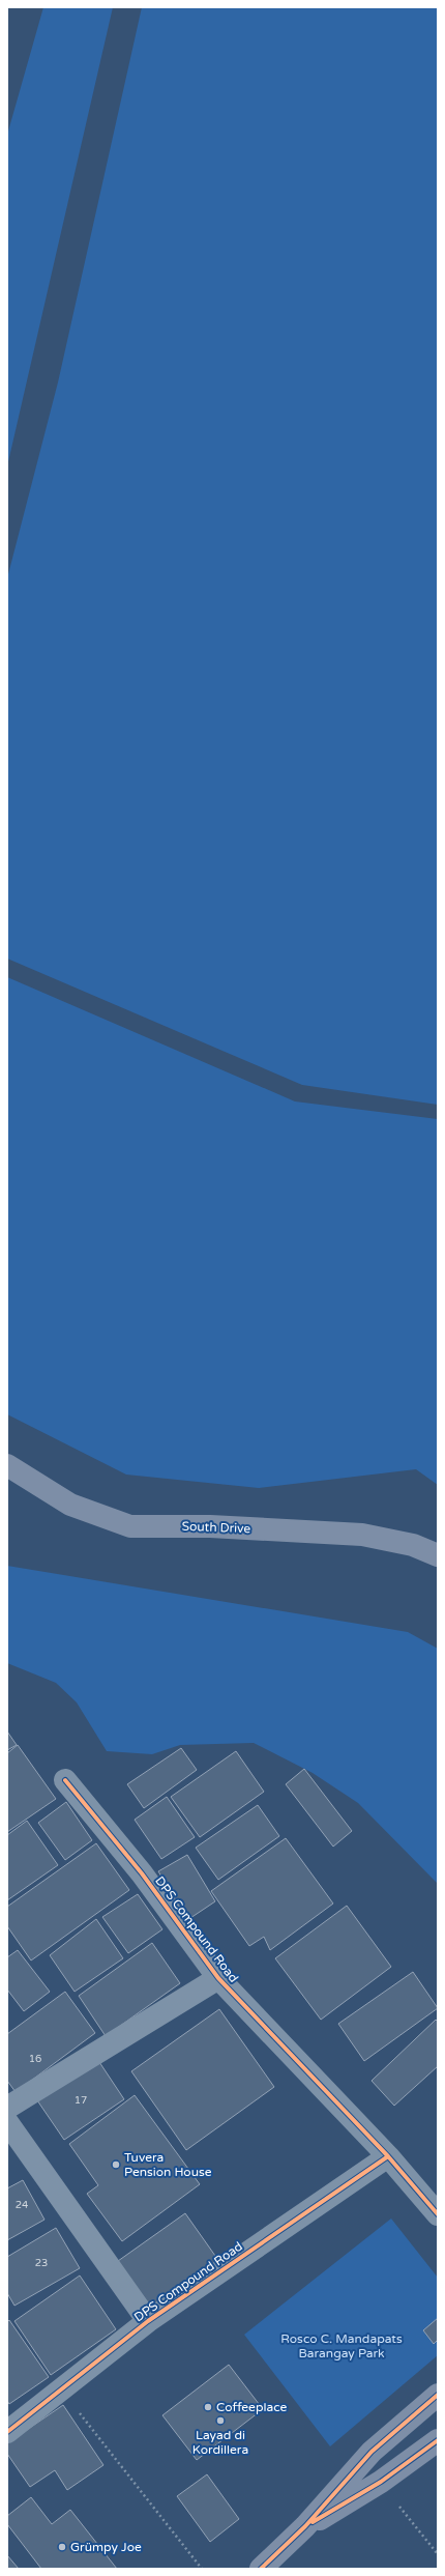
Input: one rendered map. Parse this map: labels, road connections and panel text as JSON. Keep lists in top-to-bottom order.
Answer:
{
  "streets": {
    "main road": ["South Drive"],
    "street": ["DPS Compound Road"]
  },
  "parks": ["Rosco C. Mandapats Barangay Park"],
  "places": [
    "Tuvera Pension House",
    "Coffeeplace",
    "Layad di Kordillera",
    "Grümpy Joe"
  ],
  "house_numbers": [
    "16",
    "17",
    "24",
    "23"
  ]
}
